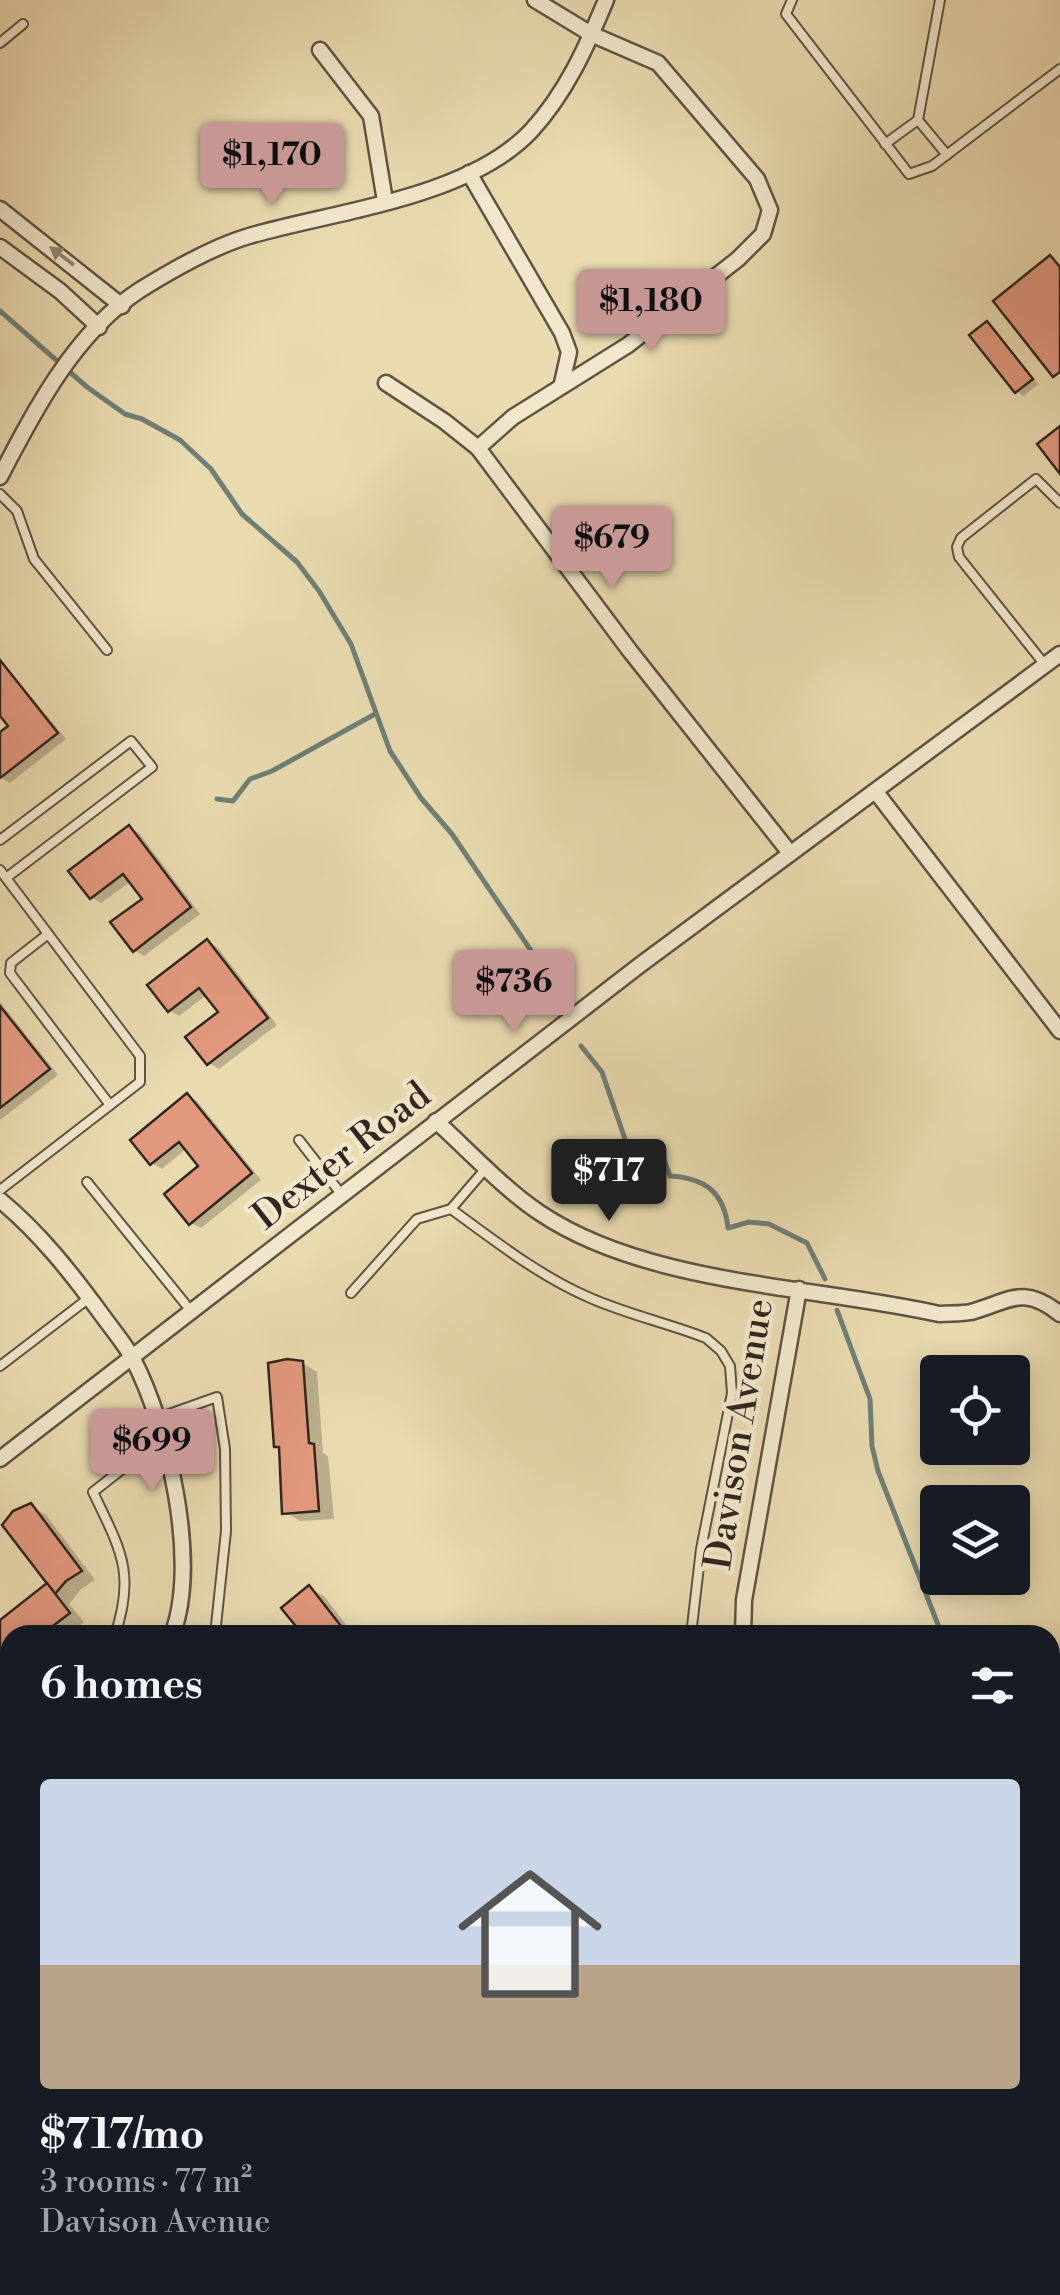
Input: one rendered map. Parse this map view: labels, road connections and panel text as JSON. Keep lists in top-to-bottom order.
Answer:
{
  "streets": {
    "street": ["Dexter Road", "Davison Avenue"]
  },
  "crossings": [
    ["Dexter Road", "Davison Avenue"]
  ],
  "page": {
    "price": [
      "$1,170",
      "$1,180",
      "$679",
      "$736",
      "$717",
      "$699"
    ],
    "heading": "6 homes",
    "list": [
      {
        "name": "$717/mo",
        "note": "3 rooms · 77 m² · Davison Avenue"
      }
    ]
  }
}
